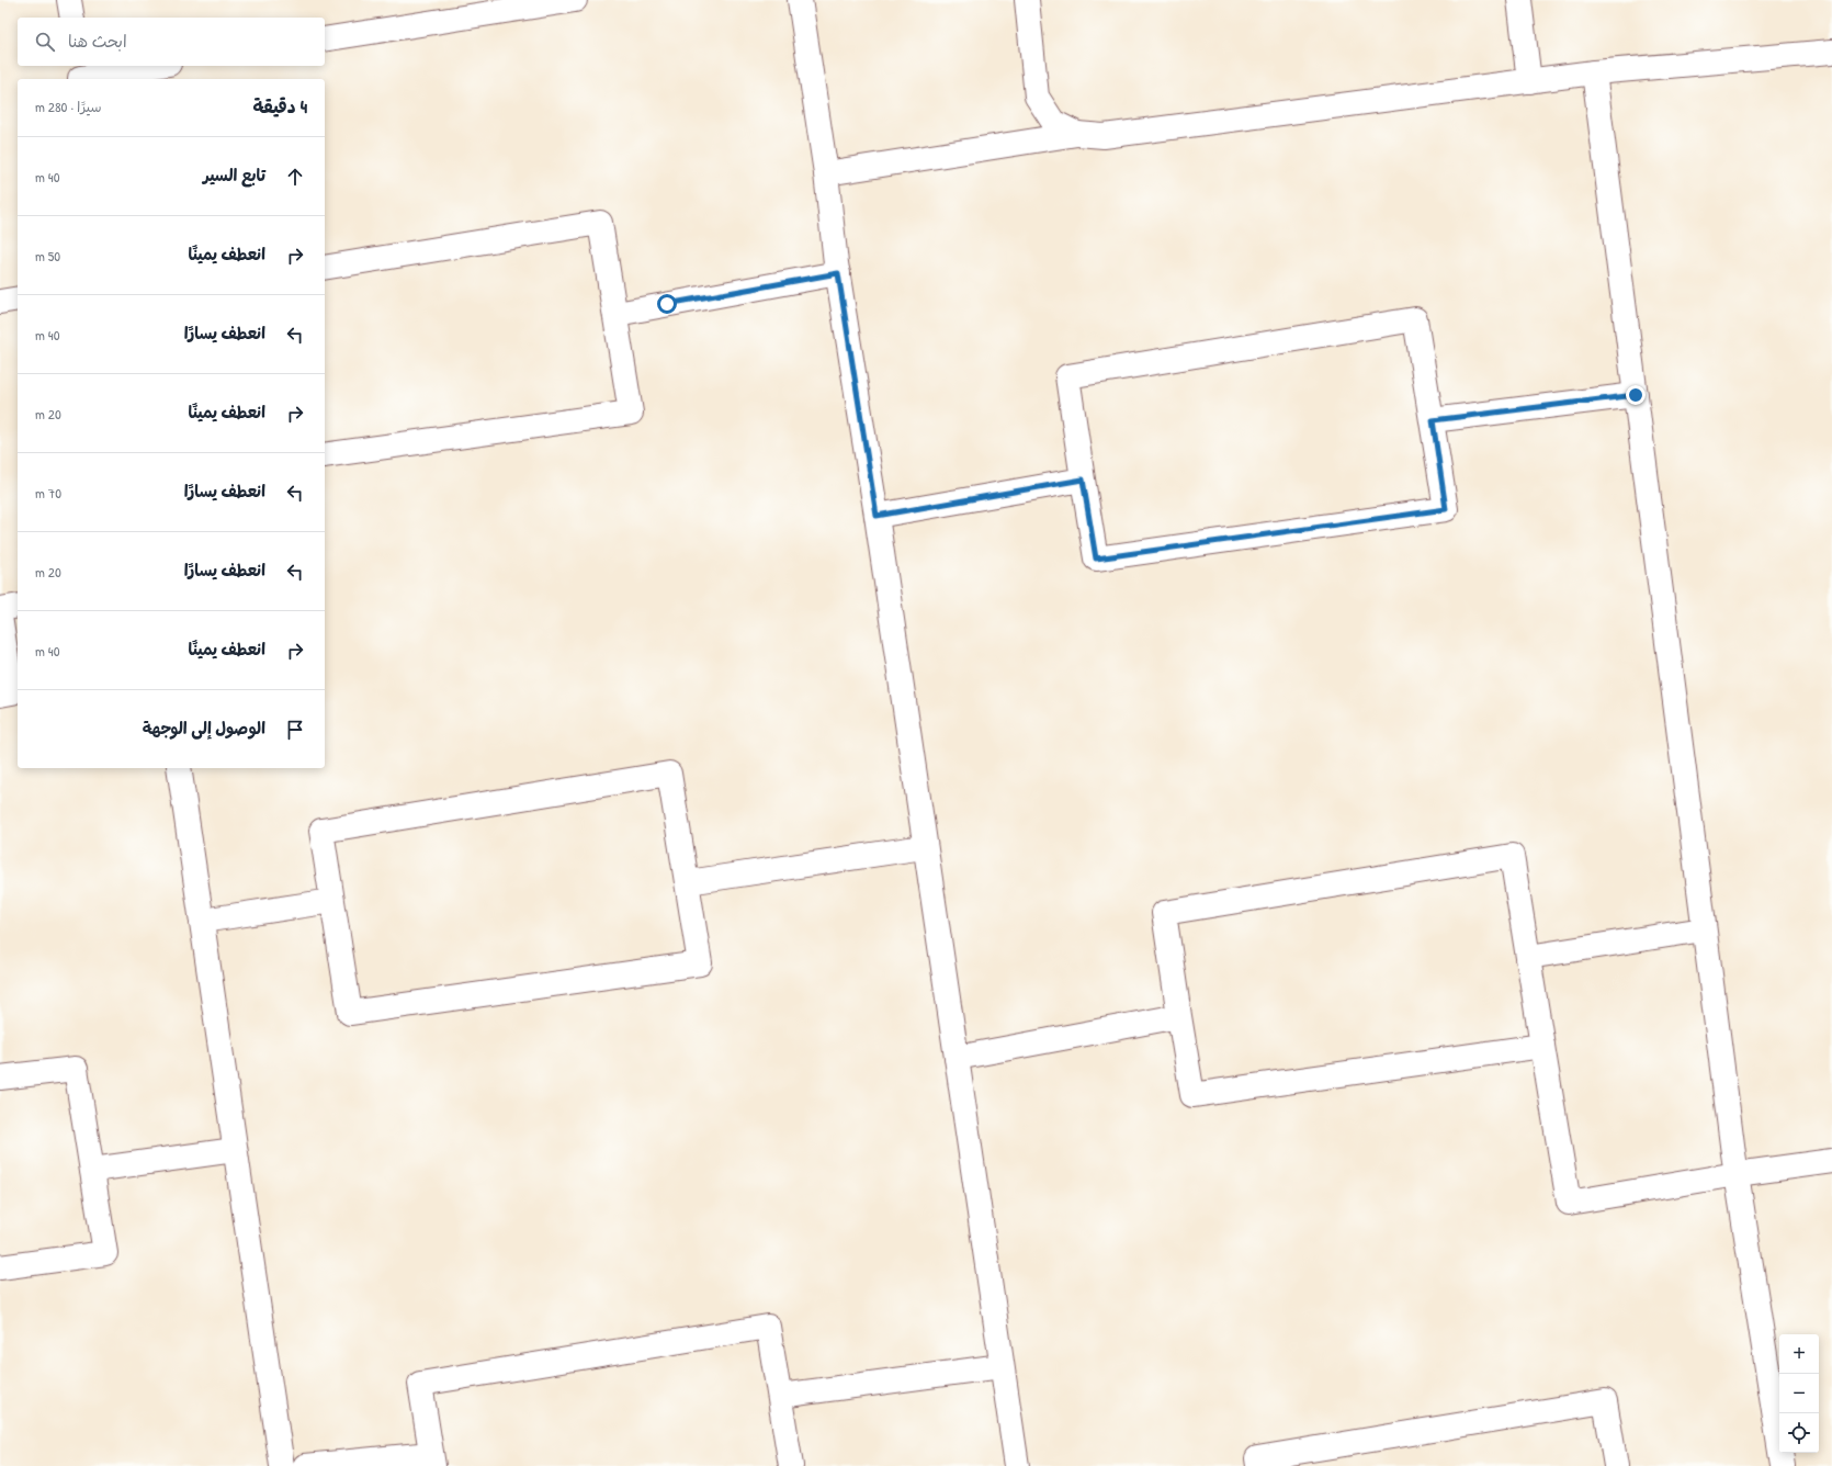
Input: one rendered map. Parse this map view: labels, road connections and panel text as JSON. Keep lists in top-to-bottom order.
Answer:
{
  "page": {
    "search": "ابحث هنا",
    "heading": ["4 دقيقة", "سيرًا · 280 m"],
    "list": [
      ["تابع السير", "40 m"],
      ["انعطف يمينًا", "50 m"],
      ["انعطف يسارًا", "40 m"],
      ["انعطف يمينًا", "20 m"],
      ["انعطف يسارًا", "70 m"],
      ["انعطف يسارًا", "20 m"],
      ["انعطف يمينًا", "40 m"],
      "الوصول إلى الوجهة"
    ],
    "map_buttons": ["+", "−"]
  }
}
